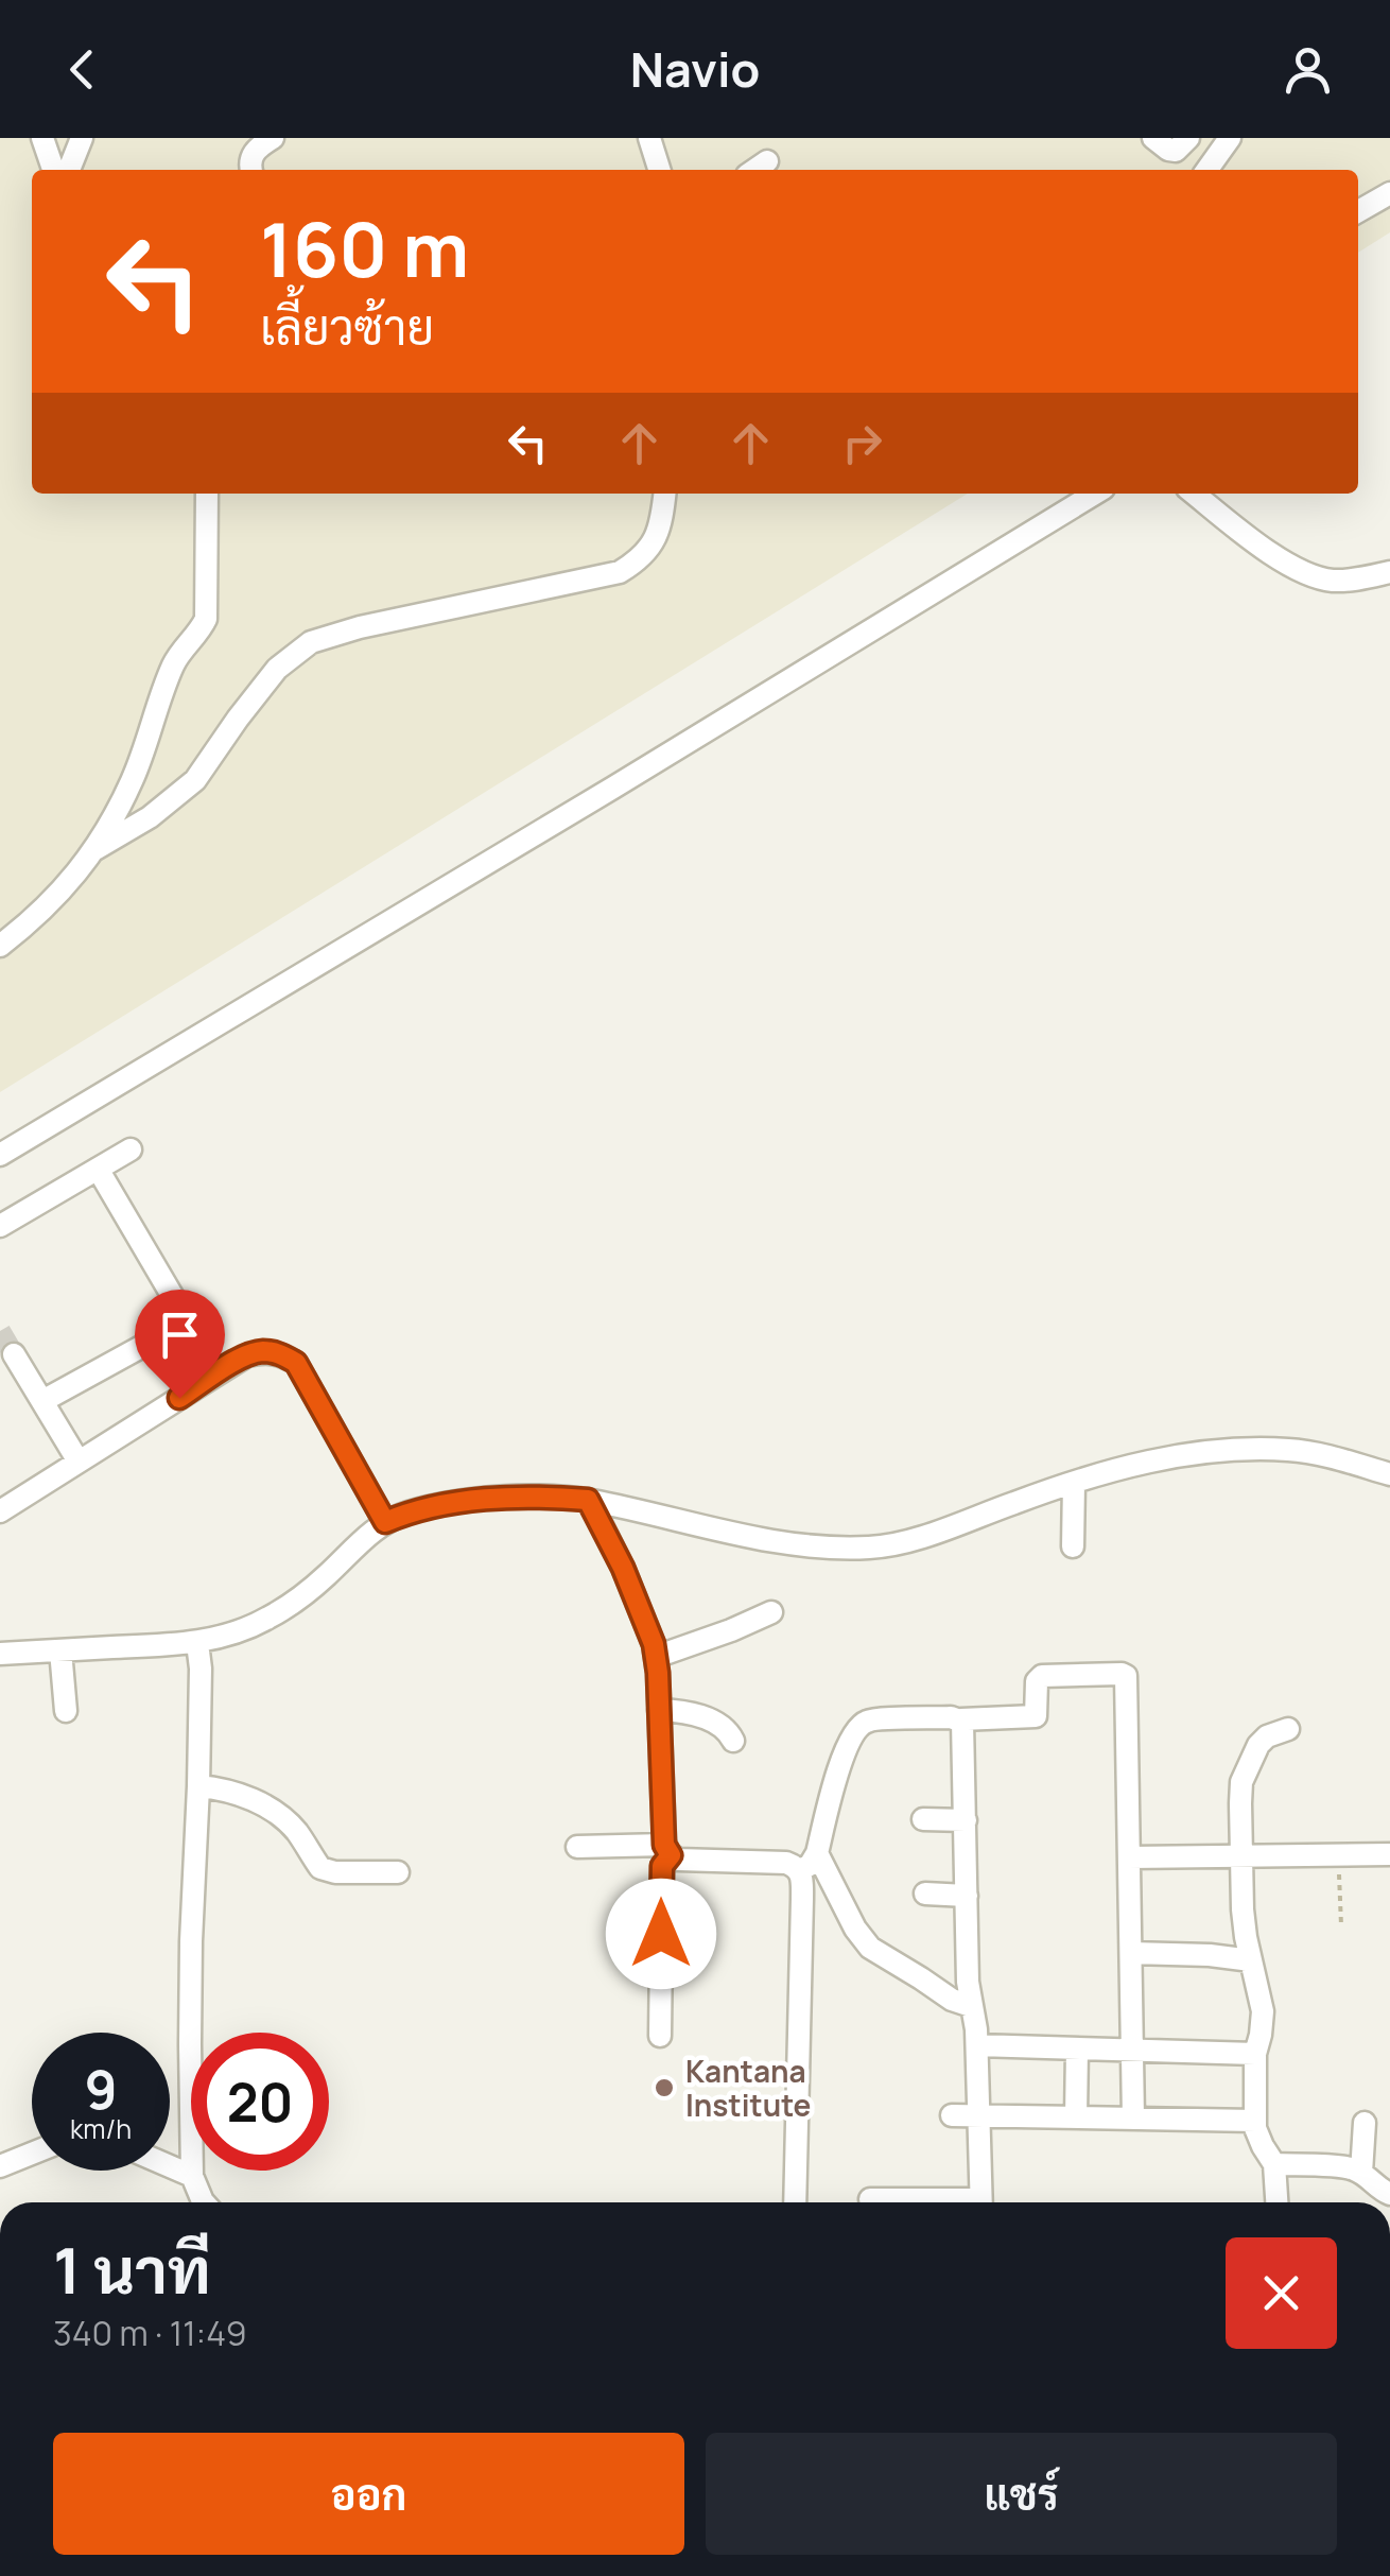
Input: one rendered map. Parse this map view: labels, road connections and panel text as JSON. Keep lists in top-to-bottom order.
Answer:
{
  "places": ["Kantana Institute"],
  "page": {
    "header": "Navio",
    "turn": ["160 m", "เลี้ยวซ้าย"],
    "speed": "9 km/h",
    "limit": "20",
    "heading": ["1 นาที", "340 m · 11:49"],
    "buttons": ["ออก", "แชร์"]
  }
}
